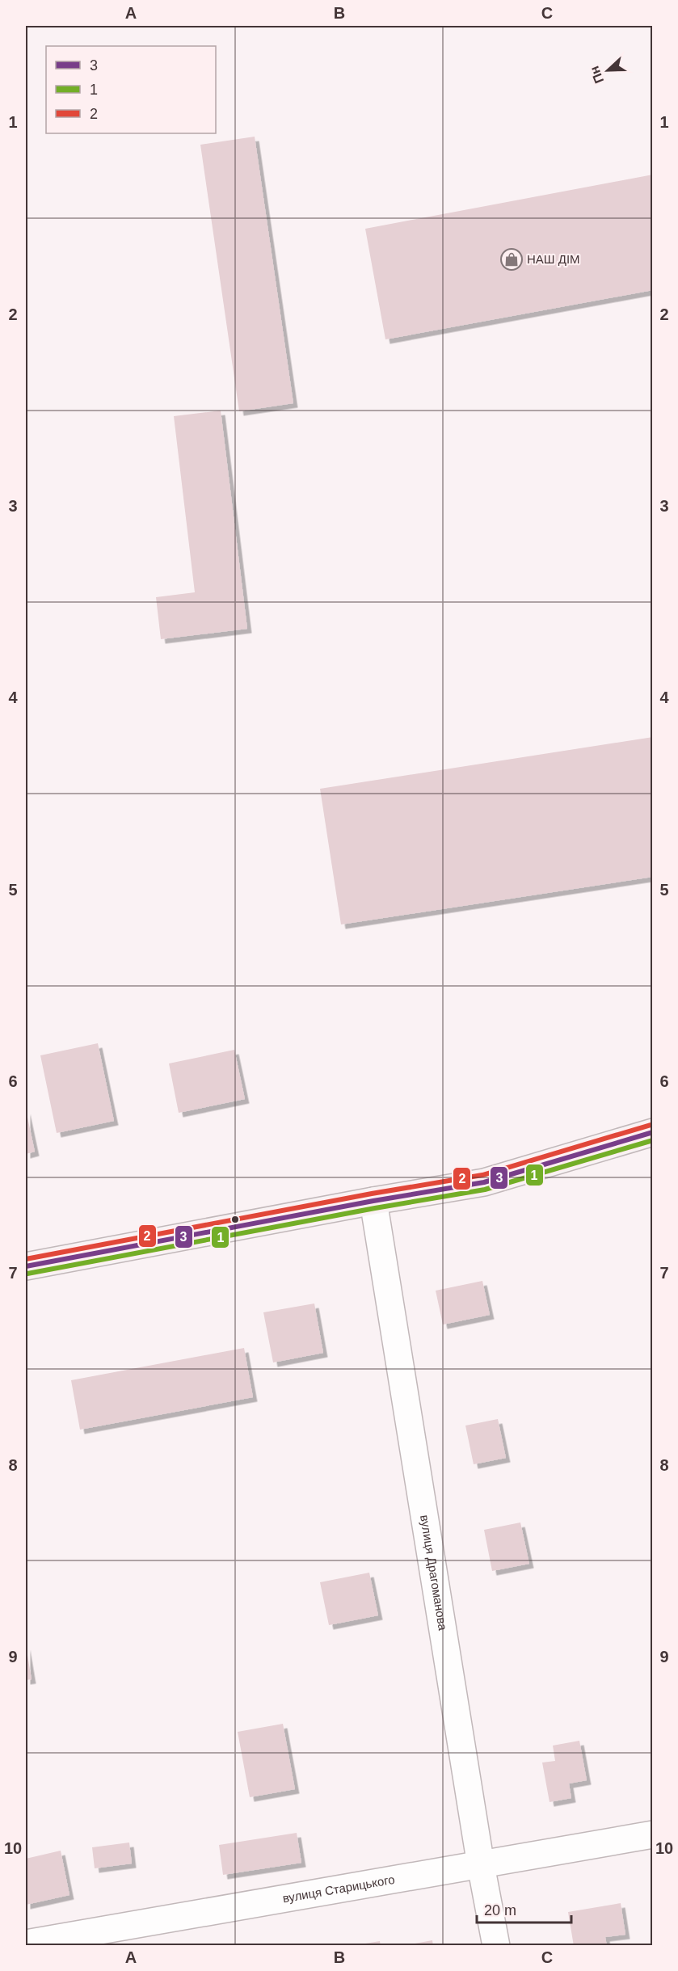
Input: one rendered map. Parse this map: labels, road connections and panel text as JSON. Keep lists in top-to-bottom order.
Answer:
{
  "streets": {
    "street": ["вулиця Драгоманова", "вулиця Старицького"]
  },
  "crossings": [
    ["вулиця Драгоманова", "вулиця Старицького"]
  ],
  "places": {
    "shop": ["НАШ ДІМ"]
  },
  "lines": ["transit line 2", "transit line 3", "transit line 1"],
  "legend": ["3", "1", "2"],
  "scale_bar": "20 m",
  "north": "left",
  "grid": {
    "columns": ["A", "B", "C"],
    "rows": [
      "1",
      "2",
      "3",
      "4",
      "5",
      "6",
      "7",
      "8",
      "9",
      "10"
    ]
  }
}
